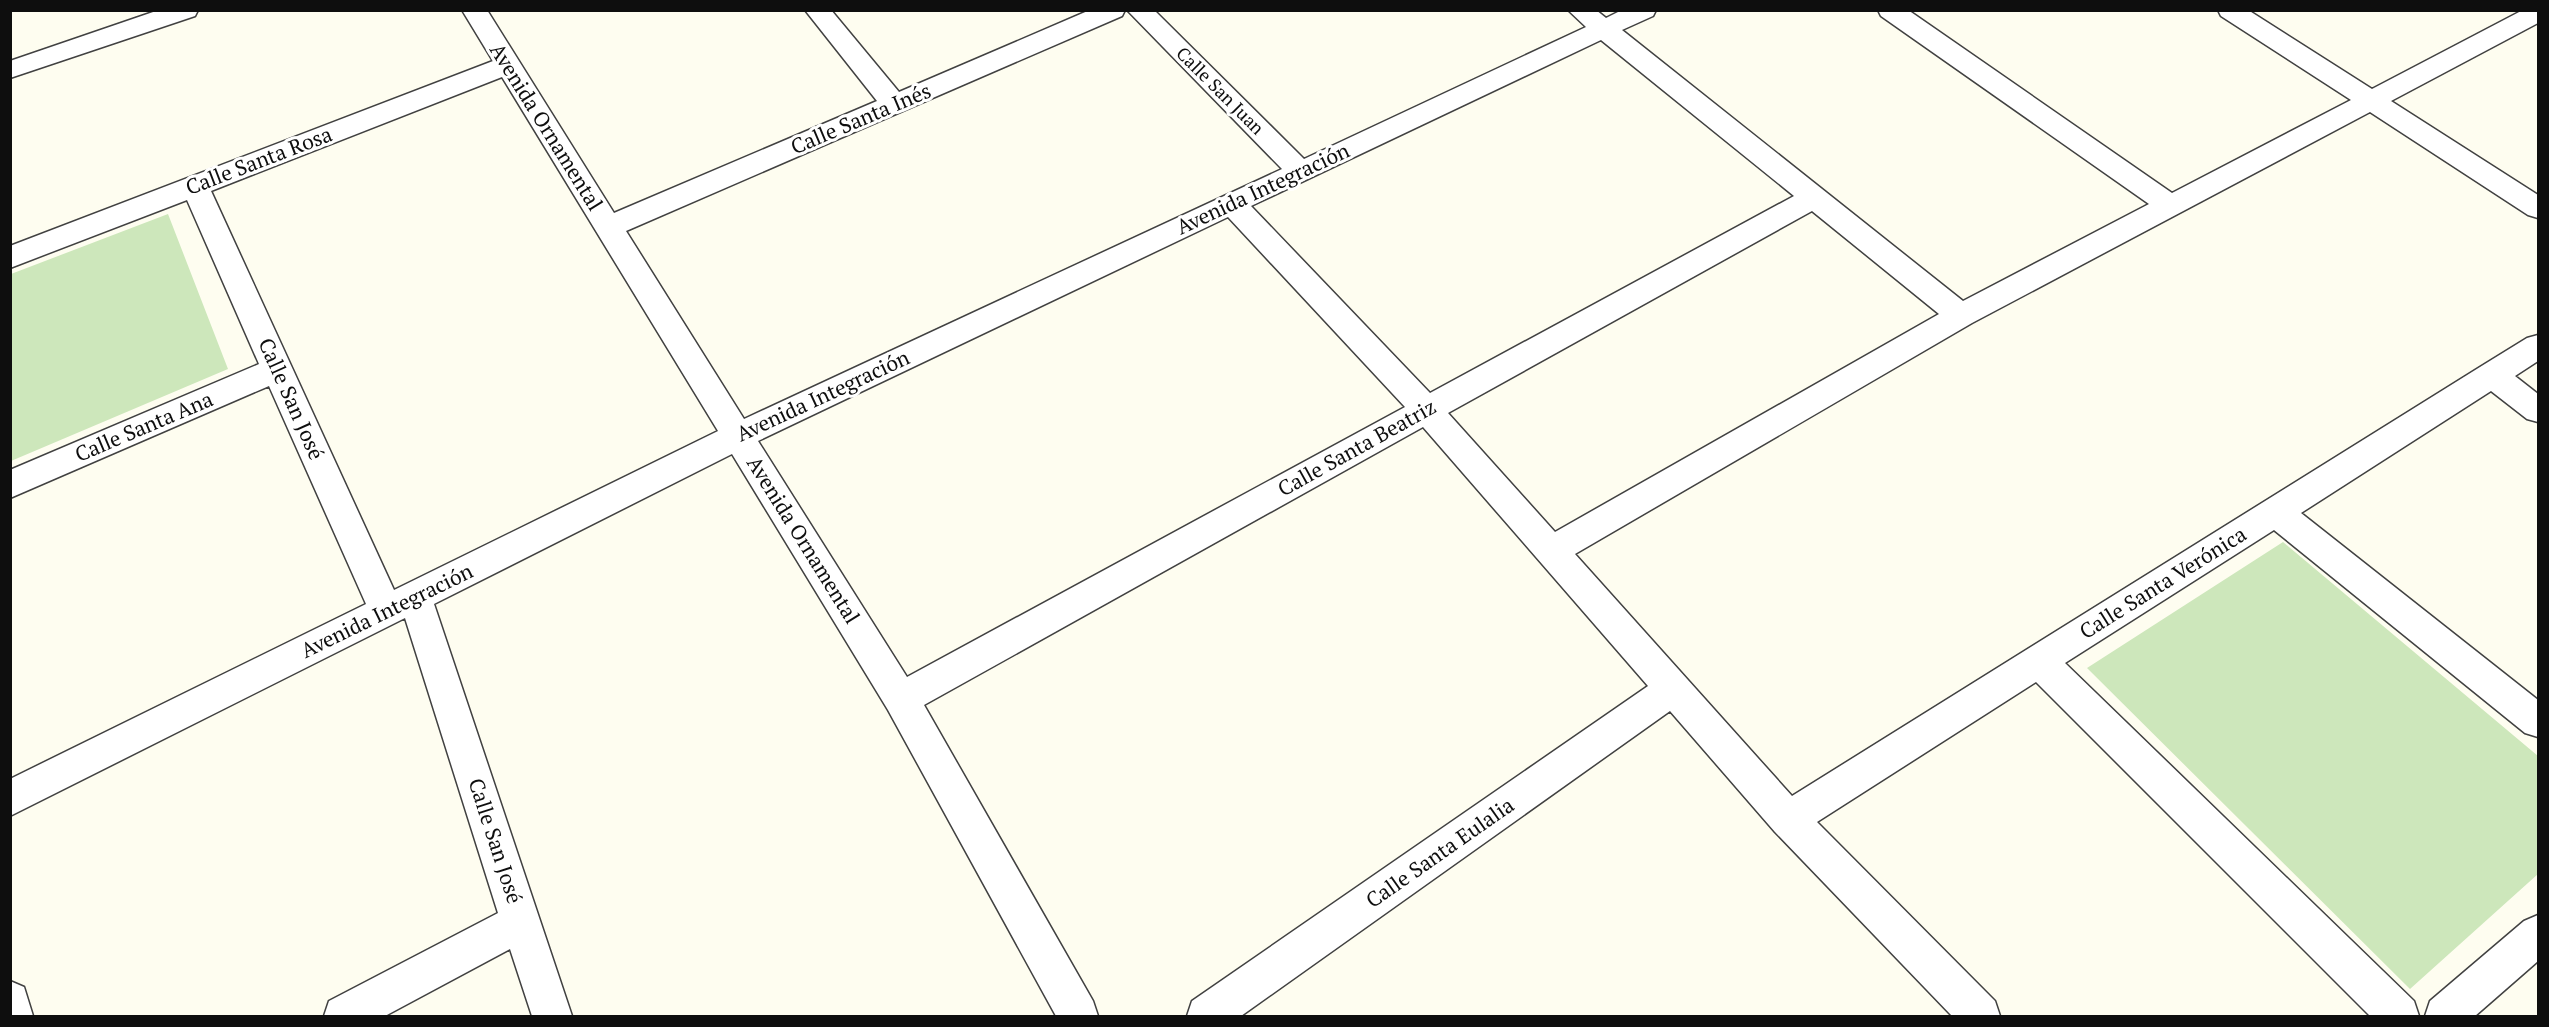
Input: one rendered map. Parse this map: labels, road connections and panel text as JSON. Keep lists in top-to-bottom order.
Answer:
{
  "streets": {
    "street": [
      "Calle San Juan",
      "Calle Santa Inés",
      "Avenida Ornamental",
      "Calle Santa Rosa",
      "Avenida Integración",
      "Calle San José",
      "Calle Santa Ana",
      "Calle Santa Beatriz",
      "Calle Santa Verónica",
      "Calle Santa Eulalia"
    ]
  },
  "crossings": [
    ["Calle San Juan", "Avenida Integración"],
    ["Calle Santa Inés", "Avenida Ornamental"],
    ["Avenida Ornamental", "Calle Santa Rosa"],
    ["Avenida Ornamental", "Avenida Integración"],
    ["Avenida Ornamental", "Calle Santa Beatriz"],
    ["Calle Santa Rosa", "Calle San José"],
    ["Avenida Integración", "Calle San José"],
    ["Calle San José", "Calle Santa Ana"]
  ]
}
